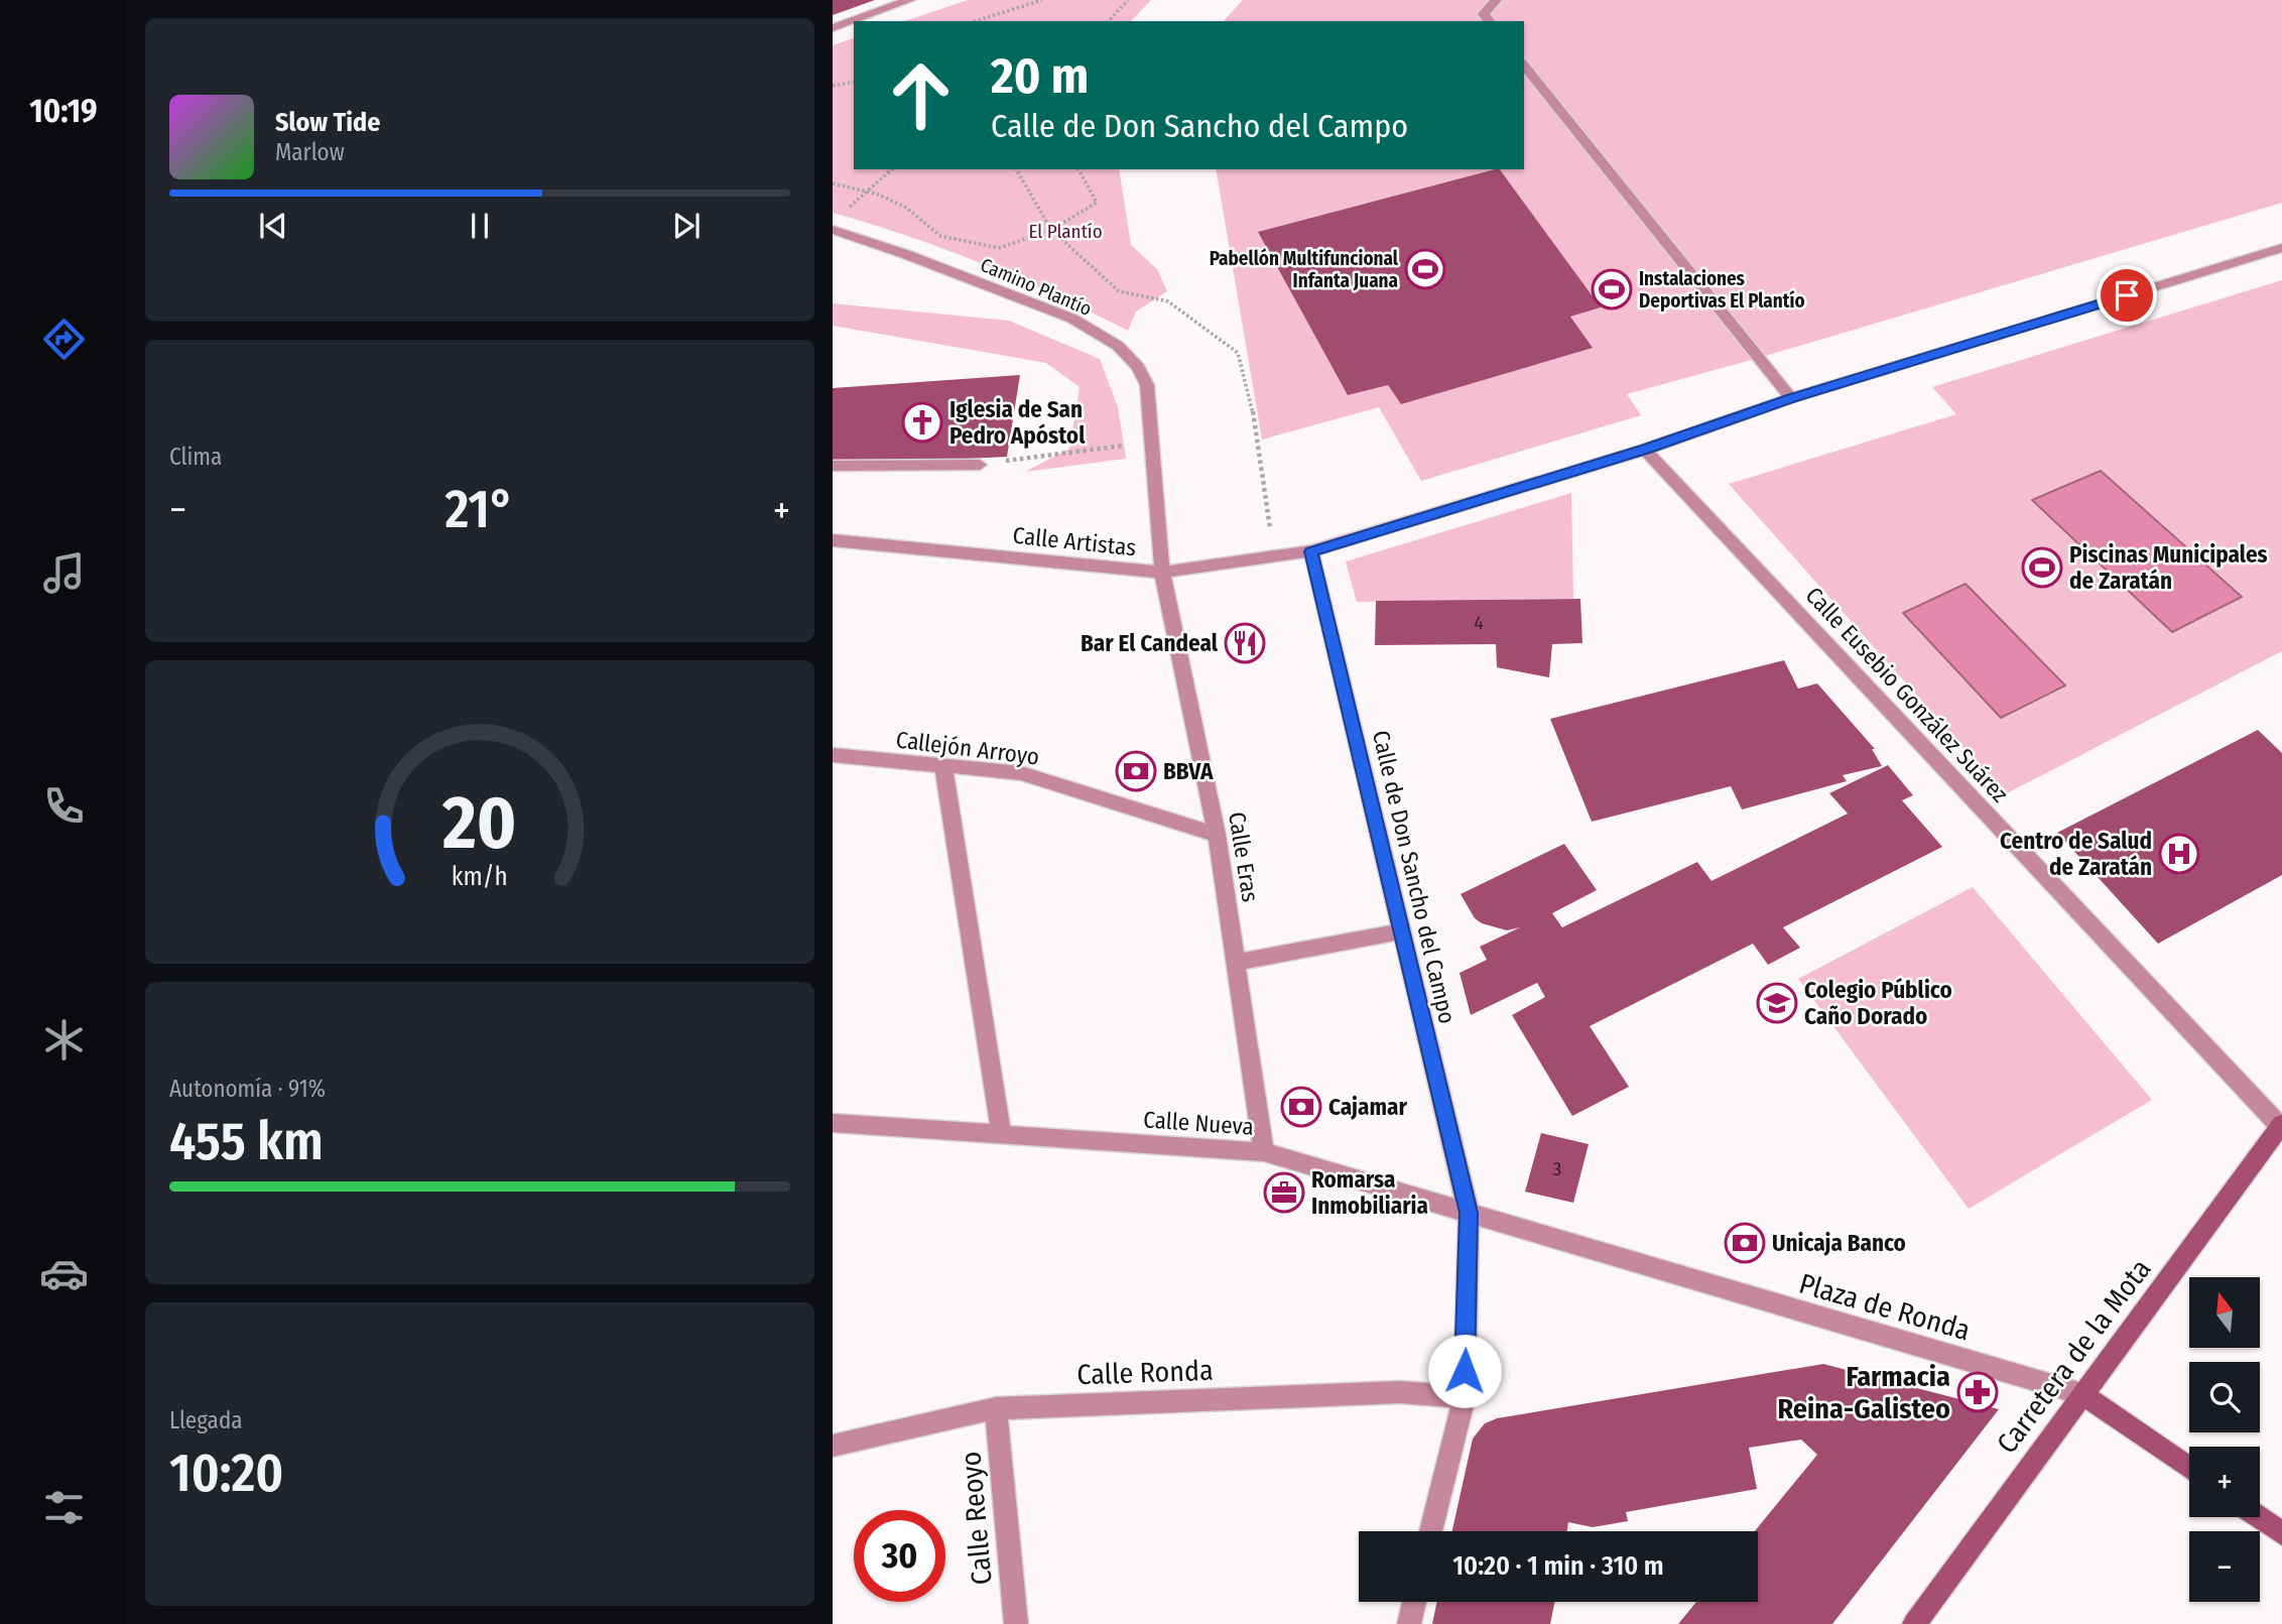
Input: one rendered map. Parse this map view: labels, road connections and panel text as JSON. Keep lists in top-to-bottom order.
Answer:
{
  "streets": {
    "main road": ["Carretera de la Mota"],
    "street": [
      "Camino Plantío",
      "Calle Artistas",
      "Calle Eusebio González Suárez",
      "Callejón Arroyo",
      "Calle Eras",
      "Calle de Don Sancho del Campo",
      "Calle Nueva",
      "Plaza de Ronda",
      "Calle Ronda",
      "Calle Reoyo"
    ]
  },
  "crossings": [
    ["Camino Plantío", "Calle Artistas"],
    ["Camino Plantío", "Calle Eras"],
    ["Calle Artistas", "Calle Eusebio González Suárez"],
    ["Calle Artistas", "Calle Eras"],
    ["Calle Artistas", "Calle de Don Sancho del Campo"],
    ["Calle Eusebio González Suárez", "Carretera de la Mota"],
    ["Callejón Arroyo", "Calle Eras"],
    ["Calle Eras", "Calle Nueva"],
    ["Calle de Don Sancho del Campo", "Calle Nueva"],
    ["Calle de Don Sancho del Campo", "Plaza de Ronda"],
    ["Calle de Don Sancho del Campo", "Calle Ronda"],
    ["Calle Nueva", "Plaza de Ronda"],
    ["Plaza de Ronda", "Carretera de la Mota"],
    ["Calle Ronda", "Calle Reoyo"]
  ],
  "parks": ["El Plantío"],
  "places": {
    "sports": ["Pabellón Multifuncional Infanta Juana", "Instalaciones Deportivas El Plantío", "Piscinas Municipales de Zaratán"],
    "church": ["Iglesia de San Pedro Apóstol"],
    "restaurant": ["Bar El Candeal"],
    "bank": ["BBVA", "Cajamar", "Unicaja Banco"],
    "hospital": ["Centro de Salud de Zaratán"],
    "school or university": ["Colegio Público Caño Dorado"],
    "office": ["Romarsa Inmobiliaria"],
    "pharmacy": ["Farmacia Reina-Galisteo"]
  },
  "house_numbers": ["4", "3"],
  "north": "top",
  "page": {
    "tabs": "10:19",
    "turn": ["20 m", "Calle de Don Sancho del Campo"],
    "song": ["Slow Tide", "Marlow"],
    "tile": [
      "Clima",
      ["Autonomía · 91%", "455 km"],
      ["Llegada", "10:20"]
    ],
    "heat": ["−", "21°", "+"],
    "map_buttons": ["+", "−"],
    "limit": "30",
    "trip": "10:20 · 1 min · 310 m",
    "gauge": ["20", "km/h"]
  }
}
